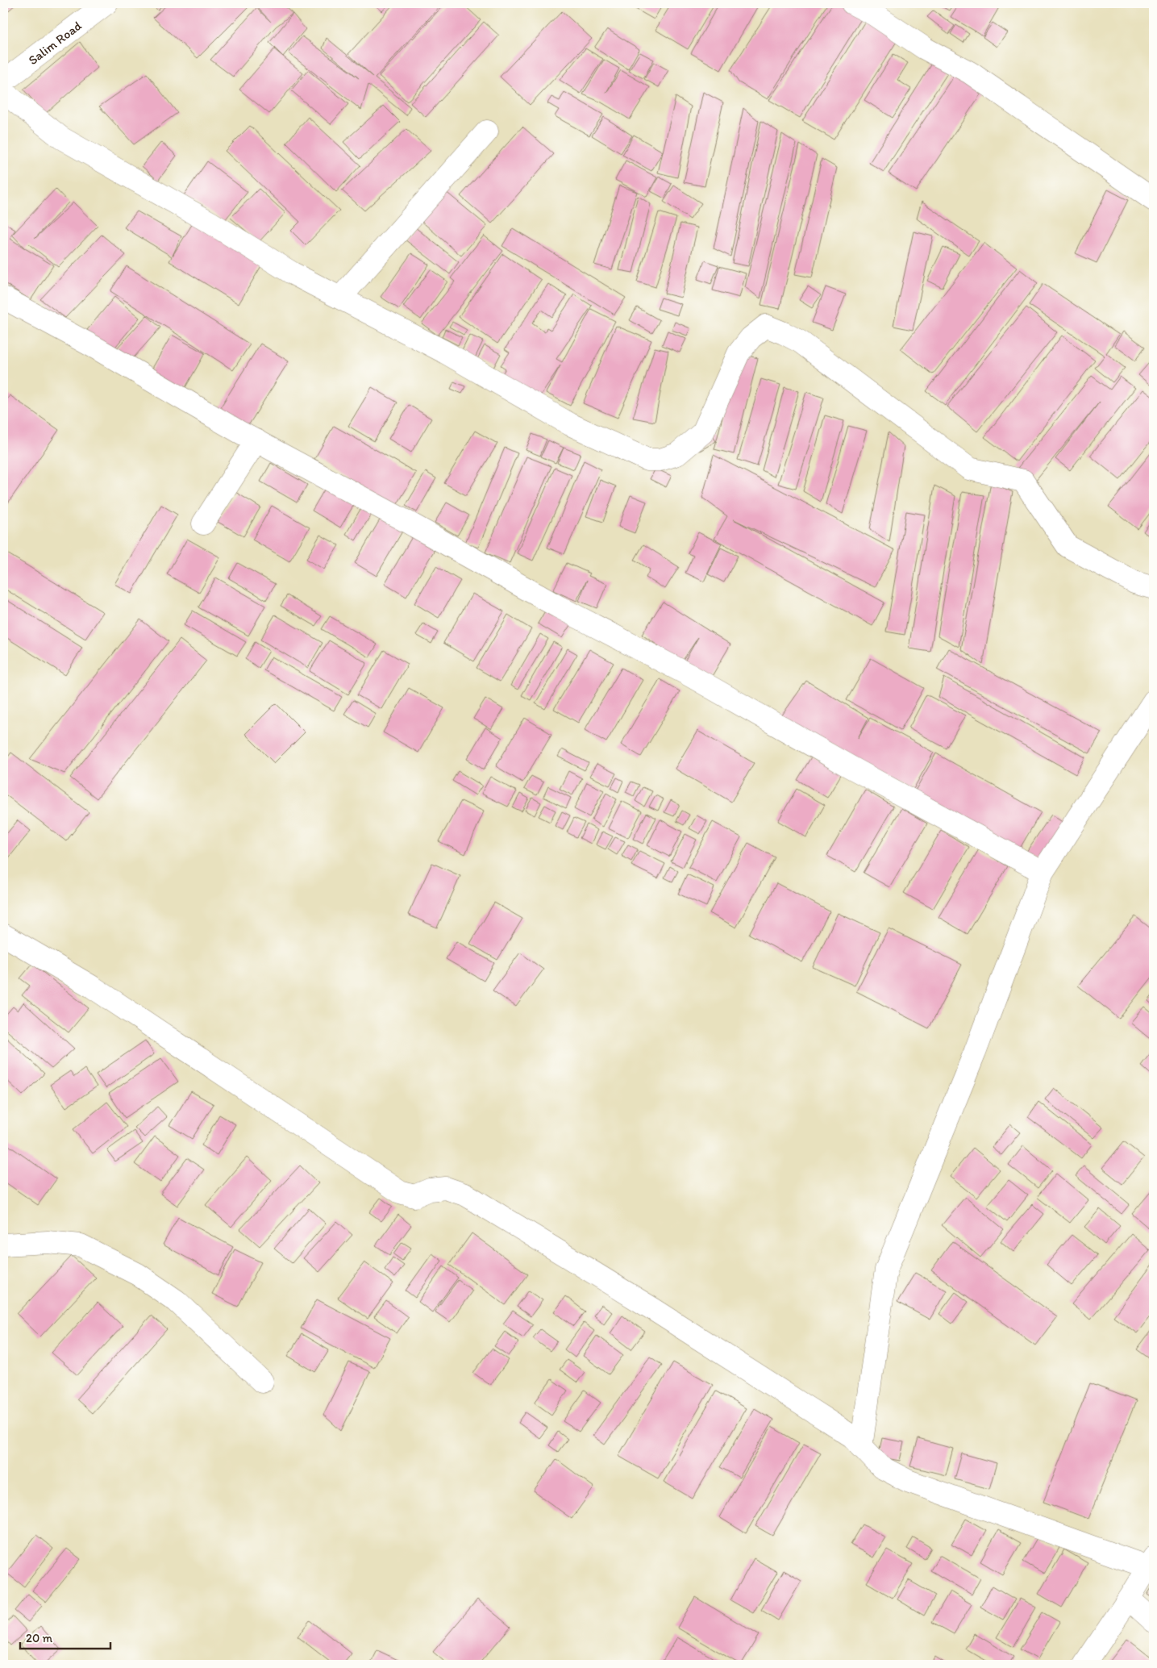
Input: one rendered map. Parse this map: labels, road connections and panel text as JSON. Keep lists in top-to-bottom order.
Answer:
{
  "streets": {
    "street": ["Salim Road"]
  },
  "scale_bar": "20 m"
}
